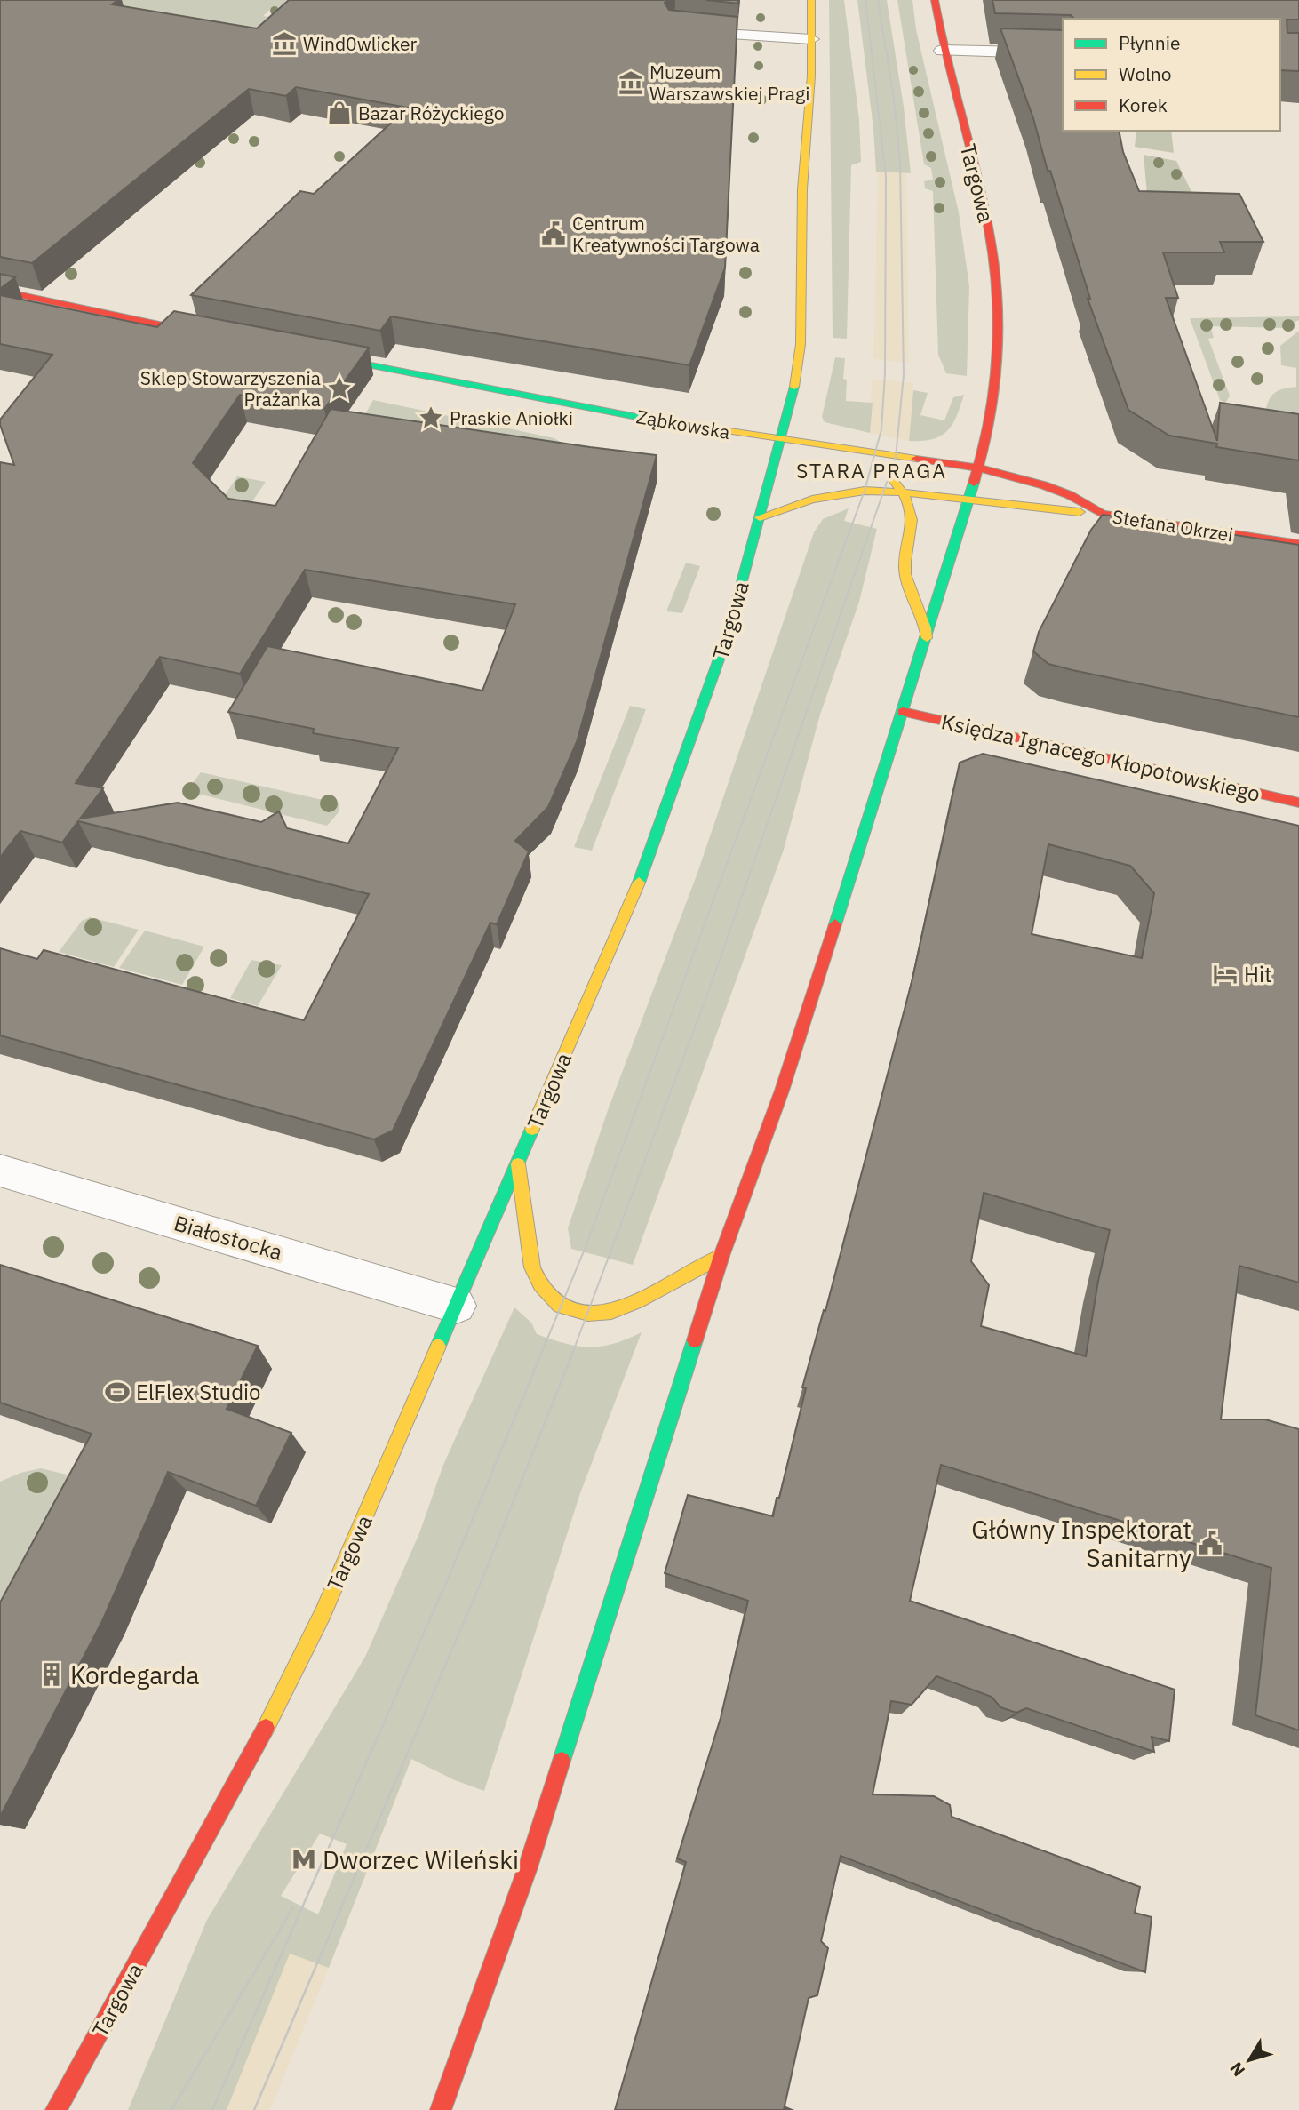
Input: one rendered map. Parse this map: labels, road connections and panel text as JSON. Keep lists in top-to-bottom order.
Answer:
{
  "streets": {
    "main road": [
      "Targowa",
      "Ząbkowska",
      "Stefana Okrzei",
      "Księdza Ignacego Kłopotowskiego"
    ],
    "street": ["Białostocka"]
  },
  "crossings": [
    ["Targowa", "Ząbkowska"],
    ["Targowa", "Stefana Okrzei"],
    ["Targowa", "Księdza Ignacego Kłopotowskiego"],
    ["Targowa", "Białostocka"],
    ["Ząbkowska", "Stefana Okrzei"]
  ],
  "districts": ["STARA PRAGA"],
  "places": {
    "museum": ["Wind0wlicker", "Muzeum Warszawskiej Pragi"],
    "shop": ["Bazar Różyckiego"],
    "public building": ["Centrum Kreatywności Targowa", "Główny Inspektorat Sanitarny"],
    "place": ["Sklep Stowarzyszenia Prażanka", "Praskie Aniołki"],
    "hotel": ["Hit"],
    "sports": ["ElFlex Studio"],
    "building": ["Kordegarda"],
    "metro station": ["Dworzec Wileński"]
  },
  "legend": ["Płynnie", "Wolno", "Korek"],
  "north": "bottom left"
}
